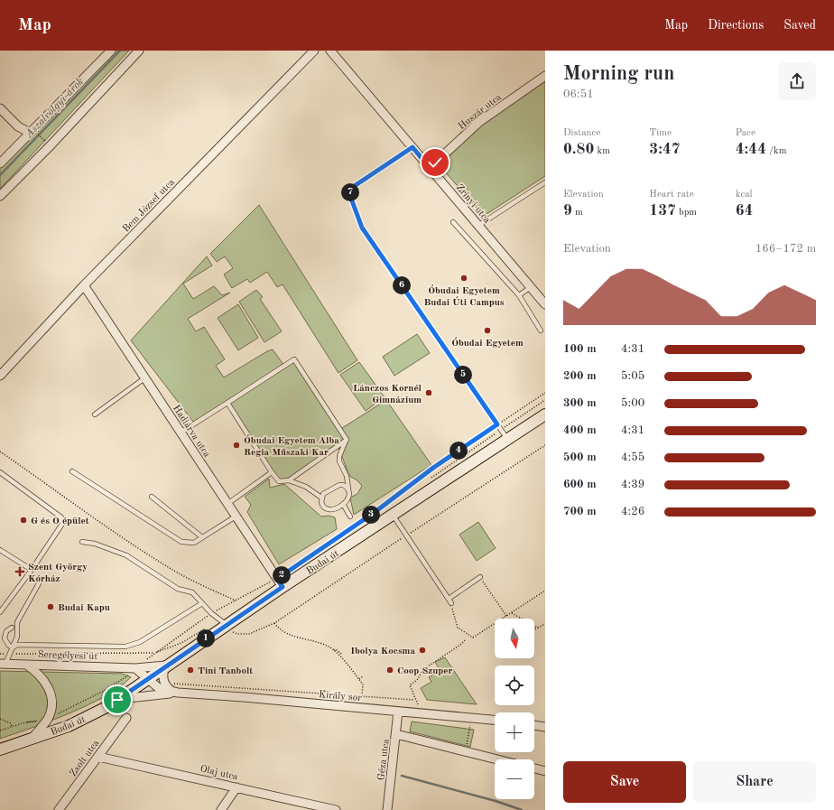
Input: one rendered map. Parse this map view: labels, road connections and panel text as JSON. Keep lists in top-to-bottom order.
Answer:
{
  "streets": {
    "main road": ["Budai út"],
    "street": [
      "Huszár utca",
      "Zrínyi utca",
      "Bem József utca",
      "Hadiárva utca",
      "Seregélyesi út",
      "Király sor",
      "Zsolt utca",
      "Géza utca",
      "Olaj utca"
    ]
  },
  "crossings": [
    ["Huszár utca", "Zrínyi utca"],
    ["Bem József utca", "Hadiárva utca"],
    ["Hadiárva utca", "Budai út"],
    ["Budai út", "Seregélyesi út"],
    ["Budai út", "Király sor"],
    ["Király sor", "Géza utca"],
    ["Zsolt utca", "Olaj utca"]
  ],
  "water": ["Aszalvölgyi-árok"],
  "places": {
    "other": [
      "Óbudai Egyetem Budai Úti Campus",
      "Óbudai Egyetem",
      "Lánczos Kornél Gimnázium",
      "Óbudai Egyetem Alba Regia Műszaki Kar",
      "G és O épület",
      "Budai Kapu",
      "Ibolya Kocsma",
      "Tini Tanbolt",
      "Coop Szuper"
    ],
    "health": ["Szent György Kórház"]
  },
  "north": "bottom",
  "page": {
    "header": "Map",
    "nav": ["Map", "Directions", "Saved"],
    "heading": ["Morning run", "06:51"],
    "stats": [
      ["Distance", "0.80 km"],
      ["Time", "3:47"],
      ["Pace", "4:44 /km"],
      ["Elevation", "9 m"],
      ["Heart rate", "137 bpm"],
      ["kcal", "64"]
    ],
    "pins": [
      "7",
      "6",
      "5",
      "4",
      "3",
      "2",
      "1"
    ],
    "chart": ["Elevation", "166–172 m"],
    "list": [
      {
        "name": "100 m",
        "note": "4:31"
      },
      {
        "name": "200 m",
        "note": "5:05"
      },
      {
        "name": "300 m",
        "note": "5:00"
      },
      {
        "name": "400 m",
        "note": "4:31"
      },
      {
        "name": "500 m",
        "note": "4:55"
      },
      {
        "name": "600 m",
        "note": "4:39"
      },
      {
        "name": "700 m",
        "note": "4:26"
      }
    ],
    "map_buttons": ["+", "−"],
    "buttons": ["Save", "Share"]
  }
}
